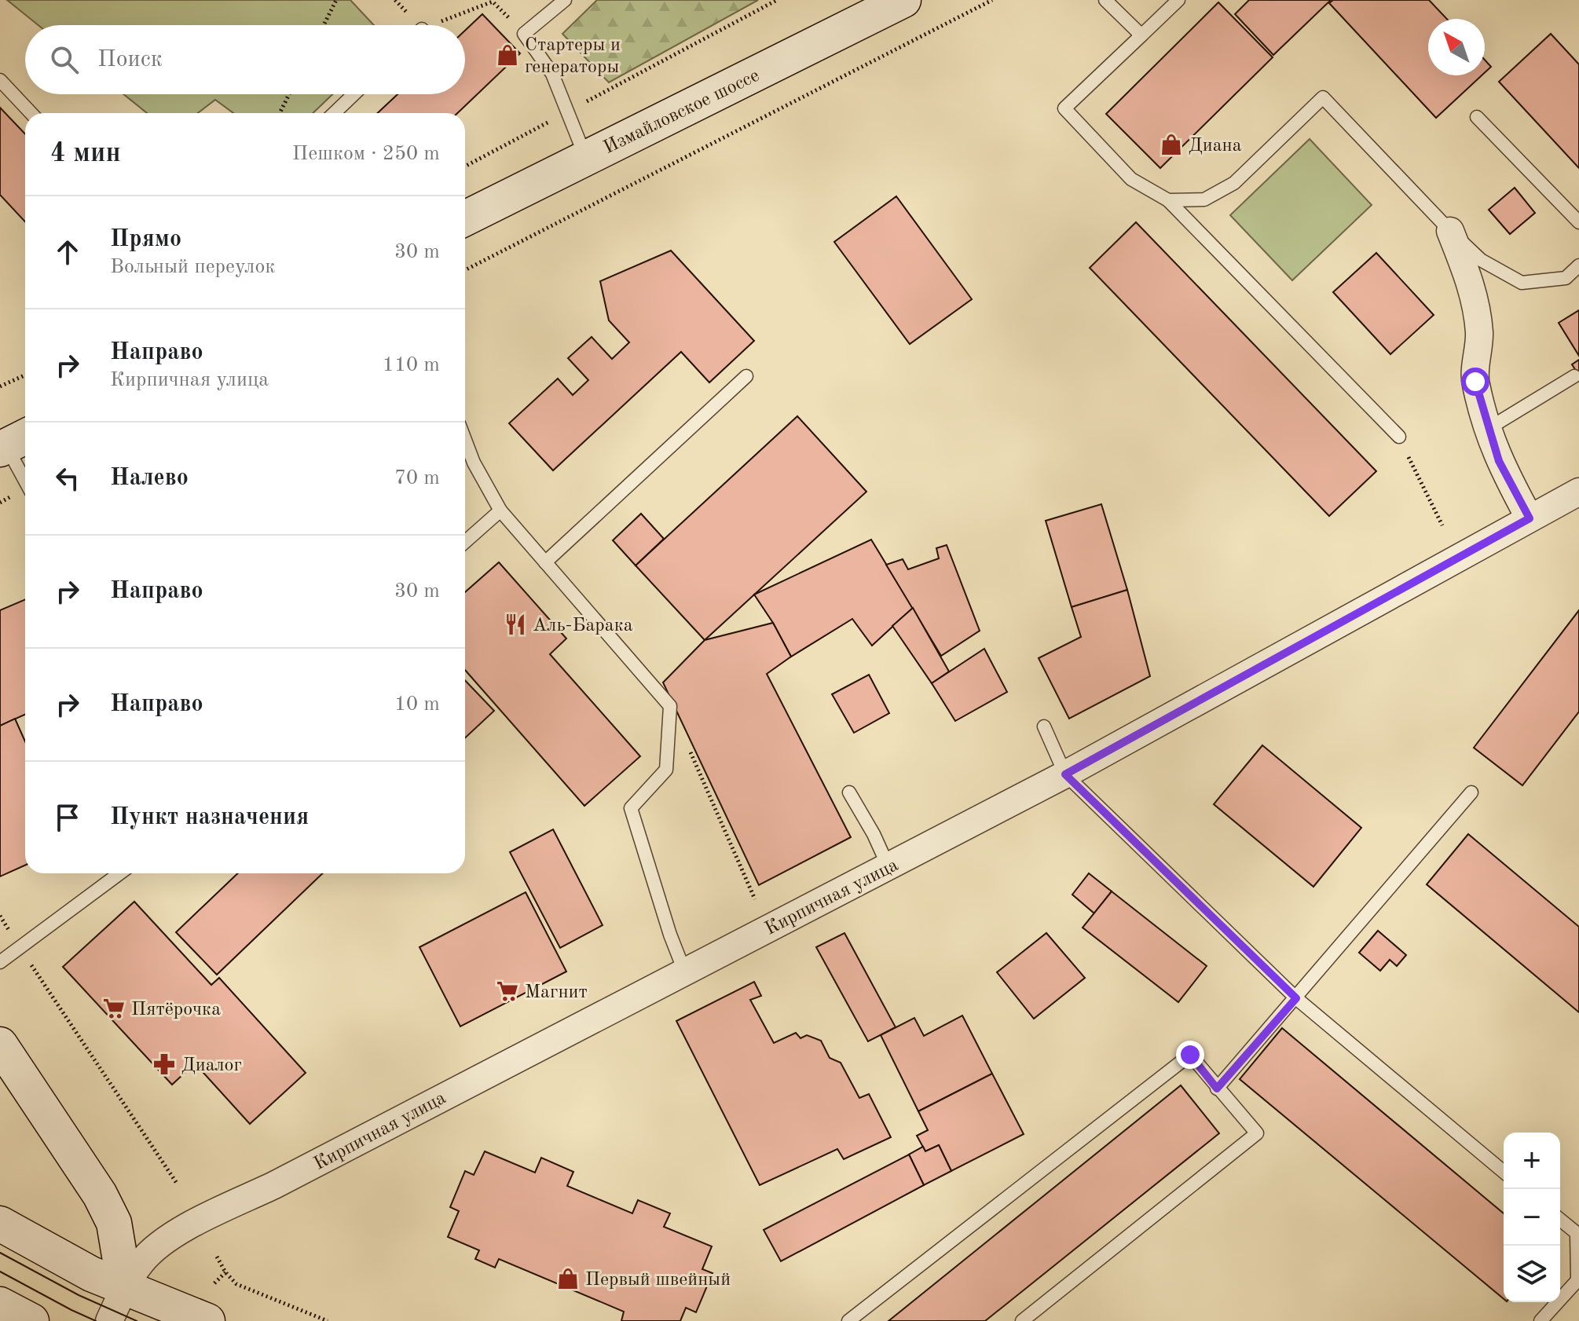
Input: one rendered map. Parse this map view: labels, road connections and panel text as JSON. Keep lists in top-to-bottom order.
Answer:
{
  "streets": {
    "main road": ["Измайловское шоссе"],
    "street": ["Кирпичная улица"]
  },
  "places": {
    "shop": ["Стартеры и генераторы", "Диана", "Первый швейный"],
    "restaurant": ["Аль-Барака"],
    "supermarket": ["Магнит", "Пятёрочка"],
    "pharmacy": ["Диалог"]
  },
  "north": "top left",
  "page": {
    "search": "Поиск",
    "heading": ["4 мин", "Пешком · 250 m"],
    "list": [
      ["Прямо", "Вольный переулок", "30 m"],
      ["Направо", "Кирпичная улица", "110 m"],
      ["Налево", "70 m"],
      ["Направо", "30 m"],
      ["Направо", "10 m"],
      "Пункт назначения"
    ],
    "map_buttons": ["+", "−"]
  }
}
